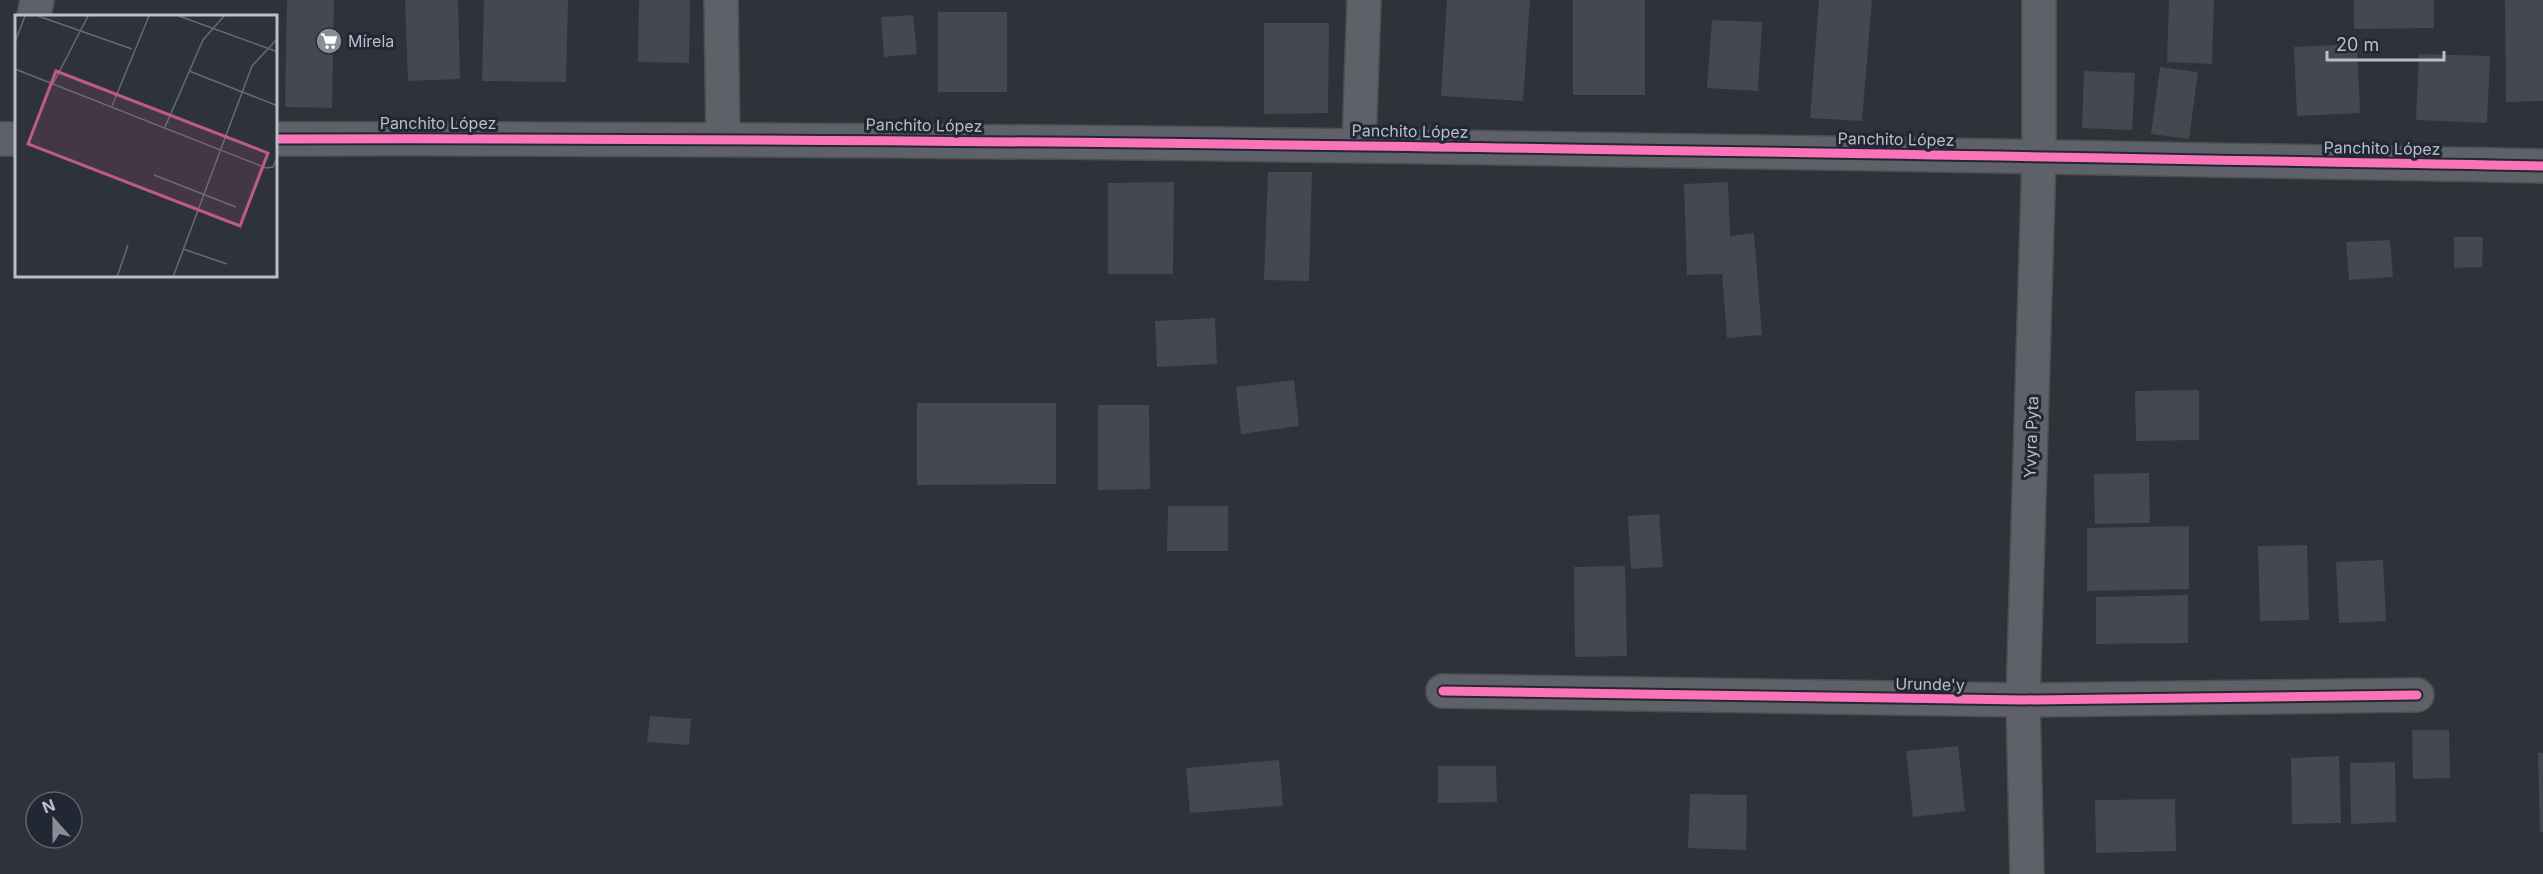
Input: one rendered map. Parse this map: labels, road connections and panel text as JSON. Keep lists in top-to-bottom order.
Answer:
{
  "streets": {
    "street": ["Panchito López", "Yvyra Pyta", "Urunde'y"]
  },
  "crossings": [
    ["Panchito López", "Yvyra Pyta"],
    ["Yvyra Pyta", "Urunde'y"]
  ],
  "places": {
    "supermarket": ["Mírela"]
  },
  "scale_bar": "20 m",
  "north": "top"
}
